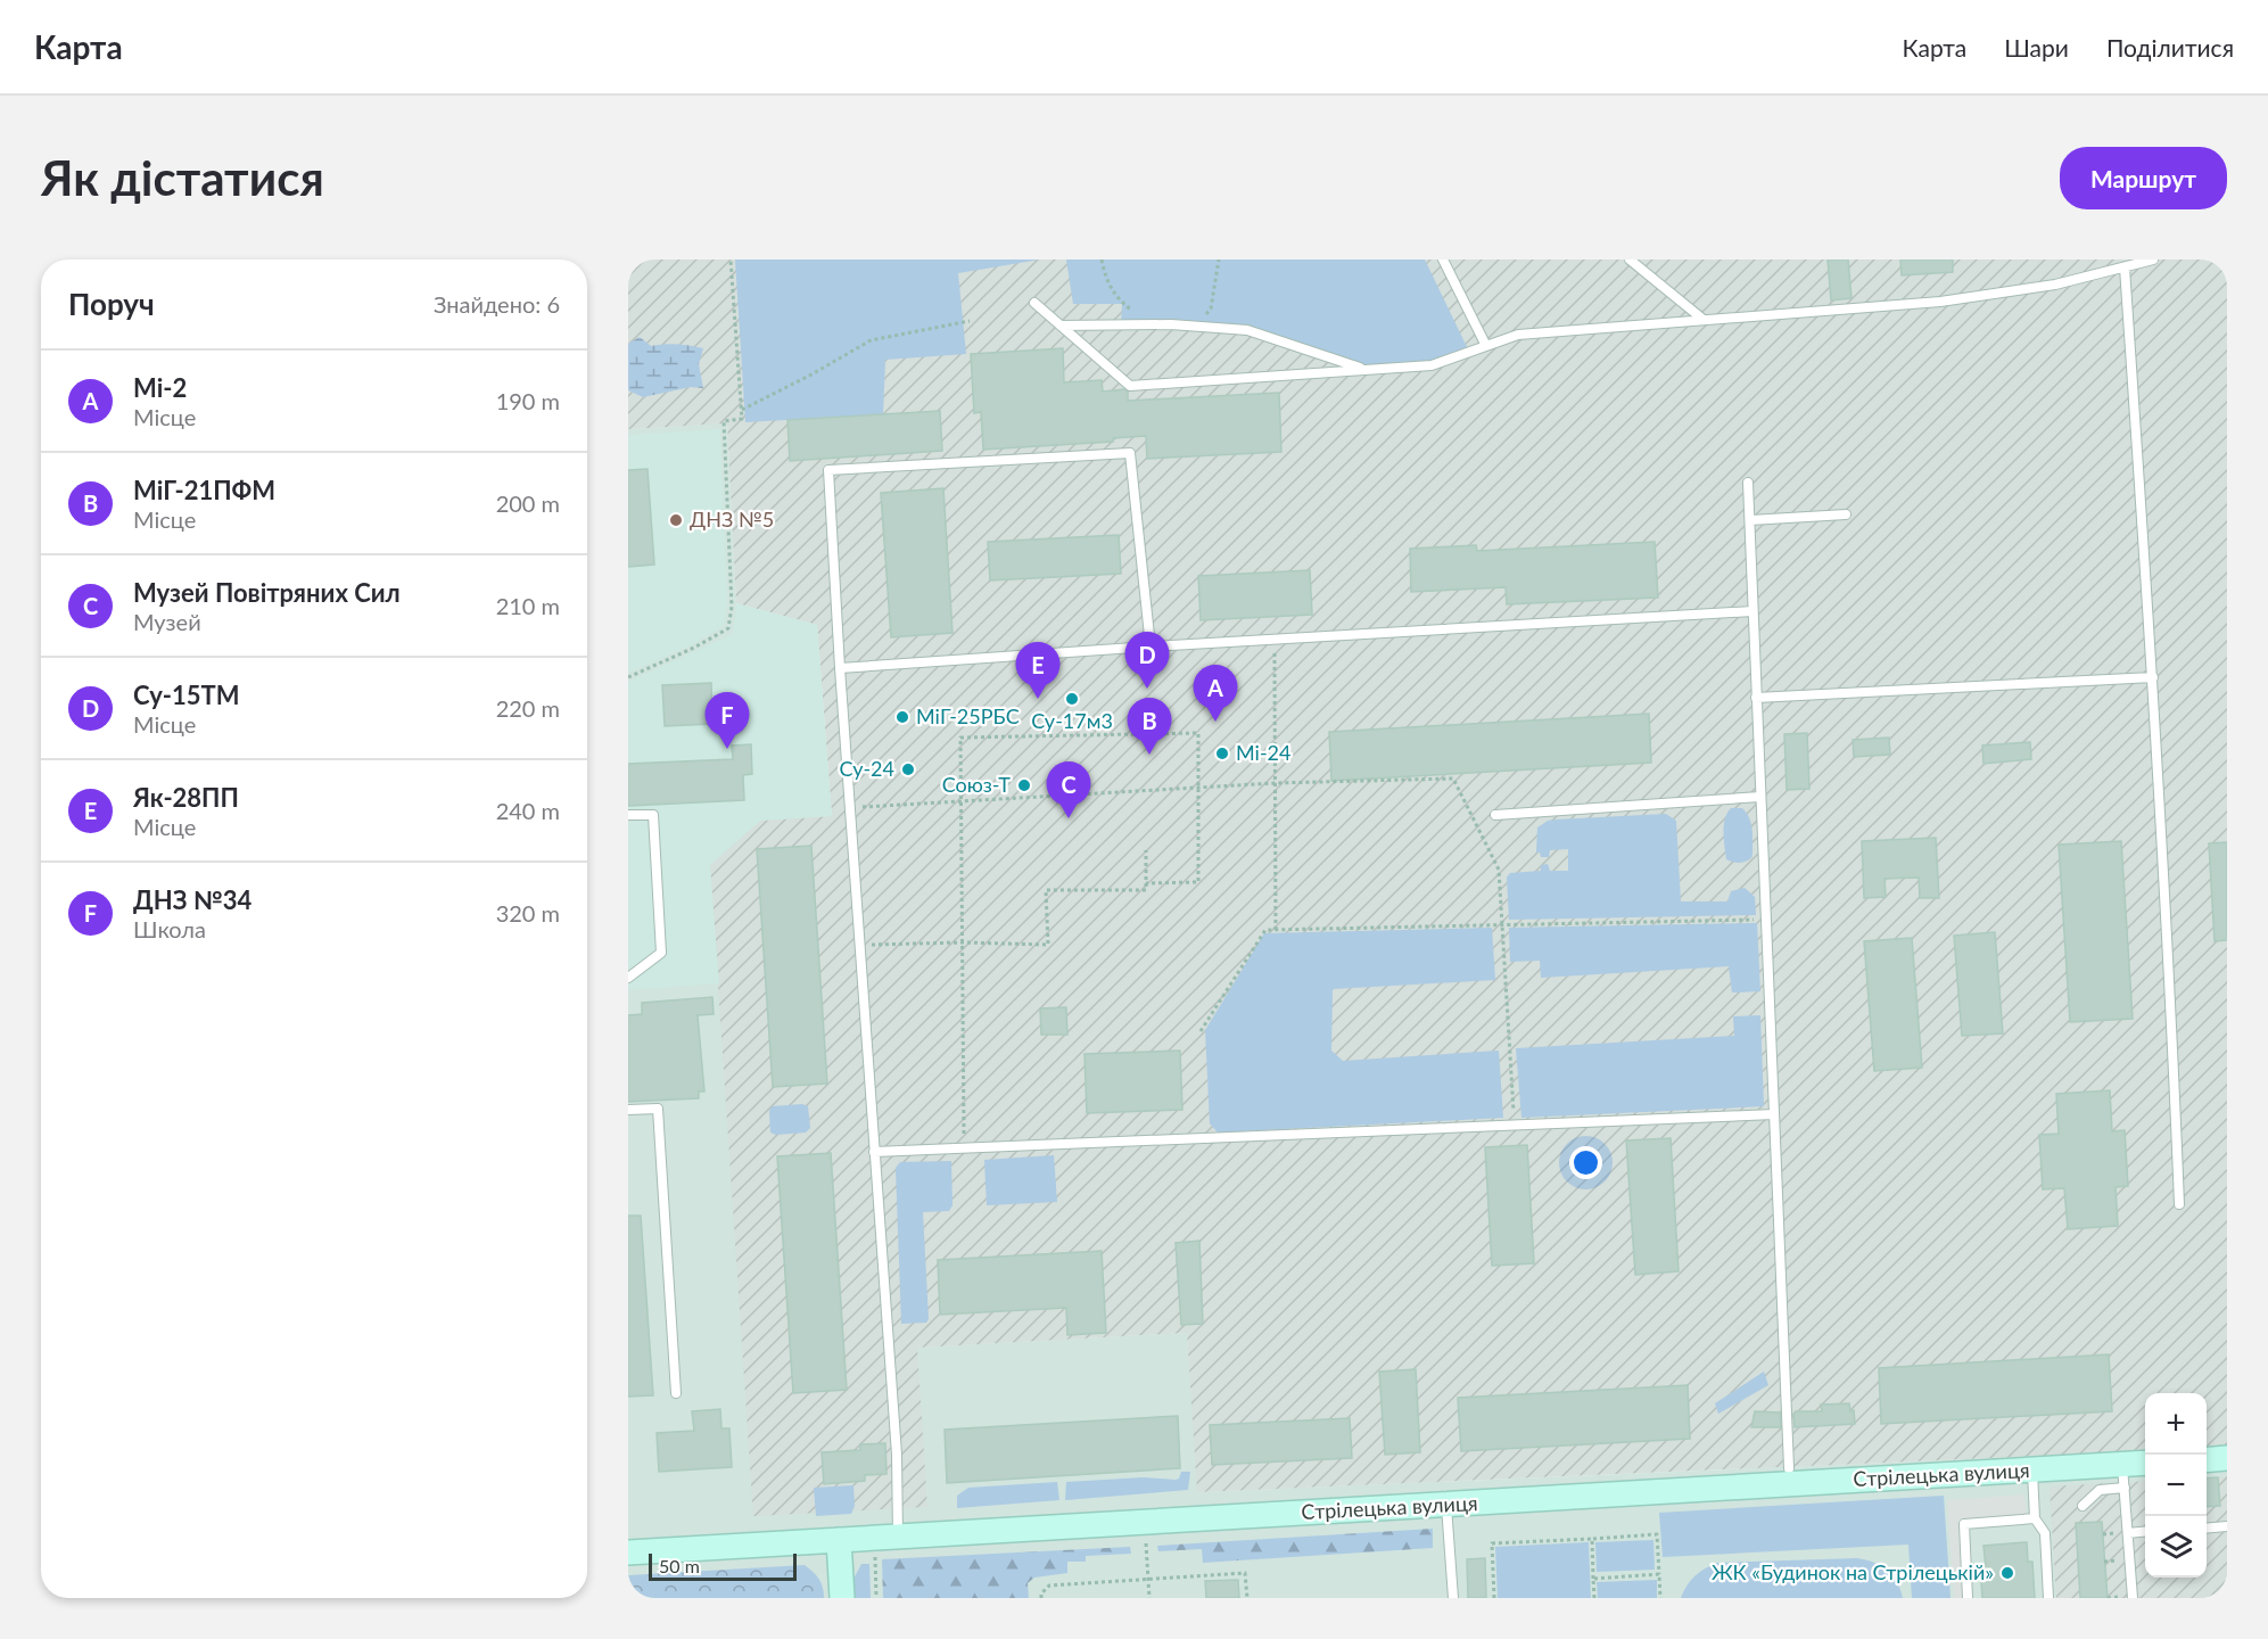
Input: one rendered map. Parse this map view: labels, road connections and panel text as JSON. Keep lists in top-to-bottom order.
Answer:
{
  "streets": {
    "main road": ["Стрілецька вулиця"]
  },
  "places": [
    "ДНЗ №5",
    "Су-17м3",
    "МіГ-25РБС",
    "Мі-24",
    "Су-24",
    "Союз-Т",
    "ЖК «Будинок на Стрілецькій»"
  ],
  "scale_bar": "50 m",
  "page": {
    "header": "Карта",
    "nav": ["Карта", "Шари", "Поділитися"],
    "buttons": "Маршрут",
    "title": "Як дістатися",
    "heading": ["Поруч", "Знайдено: 6"],
    "list": [
      {
        "mark": "A",
        "name": "Мі-2",
        "note": "Місце",
        "value": "190 m"
      },
      {
        "mark": "B",
        "name": "МіГ-21ПФМ",
        "note": "Місце",
        "value": "200 m"
      },
      {
        "mark": "C",
        "name": "Музей Повітряних Сил",
        "note": "Музей",
        "value": "210 m"
      },
      {
        "mark": "D",
        "name": "Су-15ТМ",
        "note": "Місце",
        "value": "220 m"
      },
      {
        "mark": "E",
        "name": "Як-28ПП",
        "note": "Місце",
        "value": "240 m"
      },
      {
        "mark": "F",
        "name": "ДНЗ №34",
        "note": "Школа",
        "value": "320 m"
      }
    ],
    "pins": [
      "D",
      "E",
      "A",
      "F",
      "B",
      "C"
    ],
    "map_buttons": ["+", "−"],
    "scale": "50 m"
  }
}
